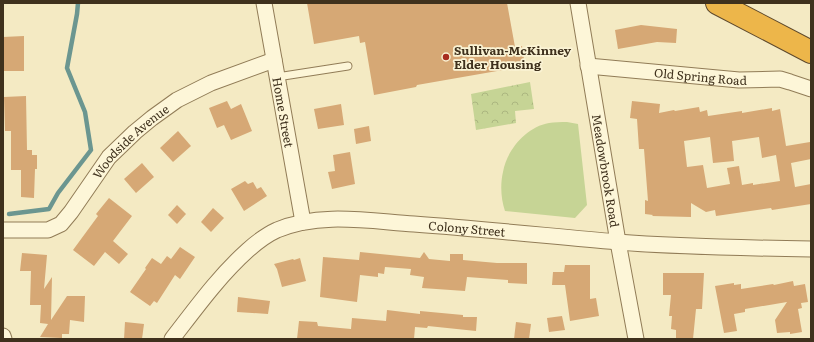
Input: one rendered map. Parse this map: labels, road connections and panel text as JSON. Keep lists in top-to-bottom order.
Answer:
{
  "streets": {
    "street": [
      "Old Spring Road",
      "Home Street",
      "Woodside Avenue",
      "Meadowbrook Road",
      "Colony Street"
    ]
  },
  "crossings": [
    ["Old Spring Road", "Meadowbrook Road"],
    ["Home Street", "Woodside Avenue"],
    ["Home Street", "Colony Street"],
    ["Meadowbrook Road", "Colony Street"]
  ],
  "places": ["Sullivan-McKinney Elder Housing"]
}
